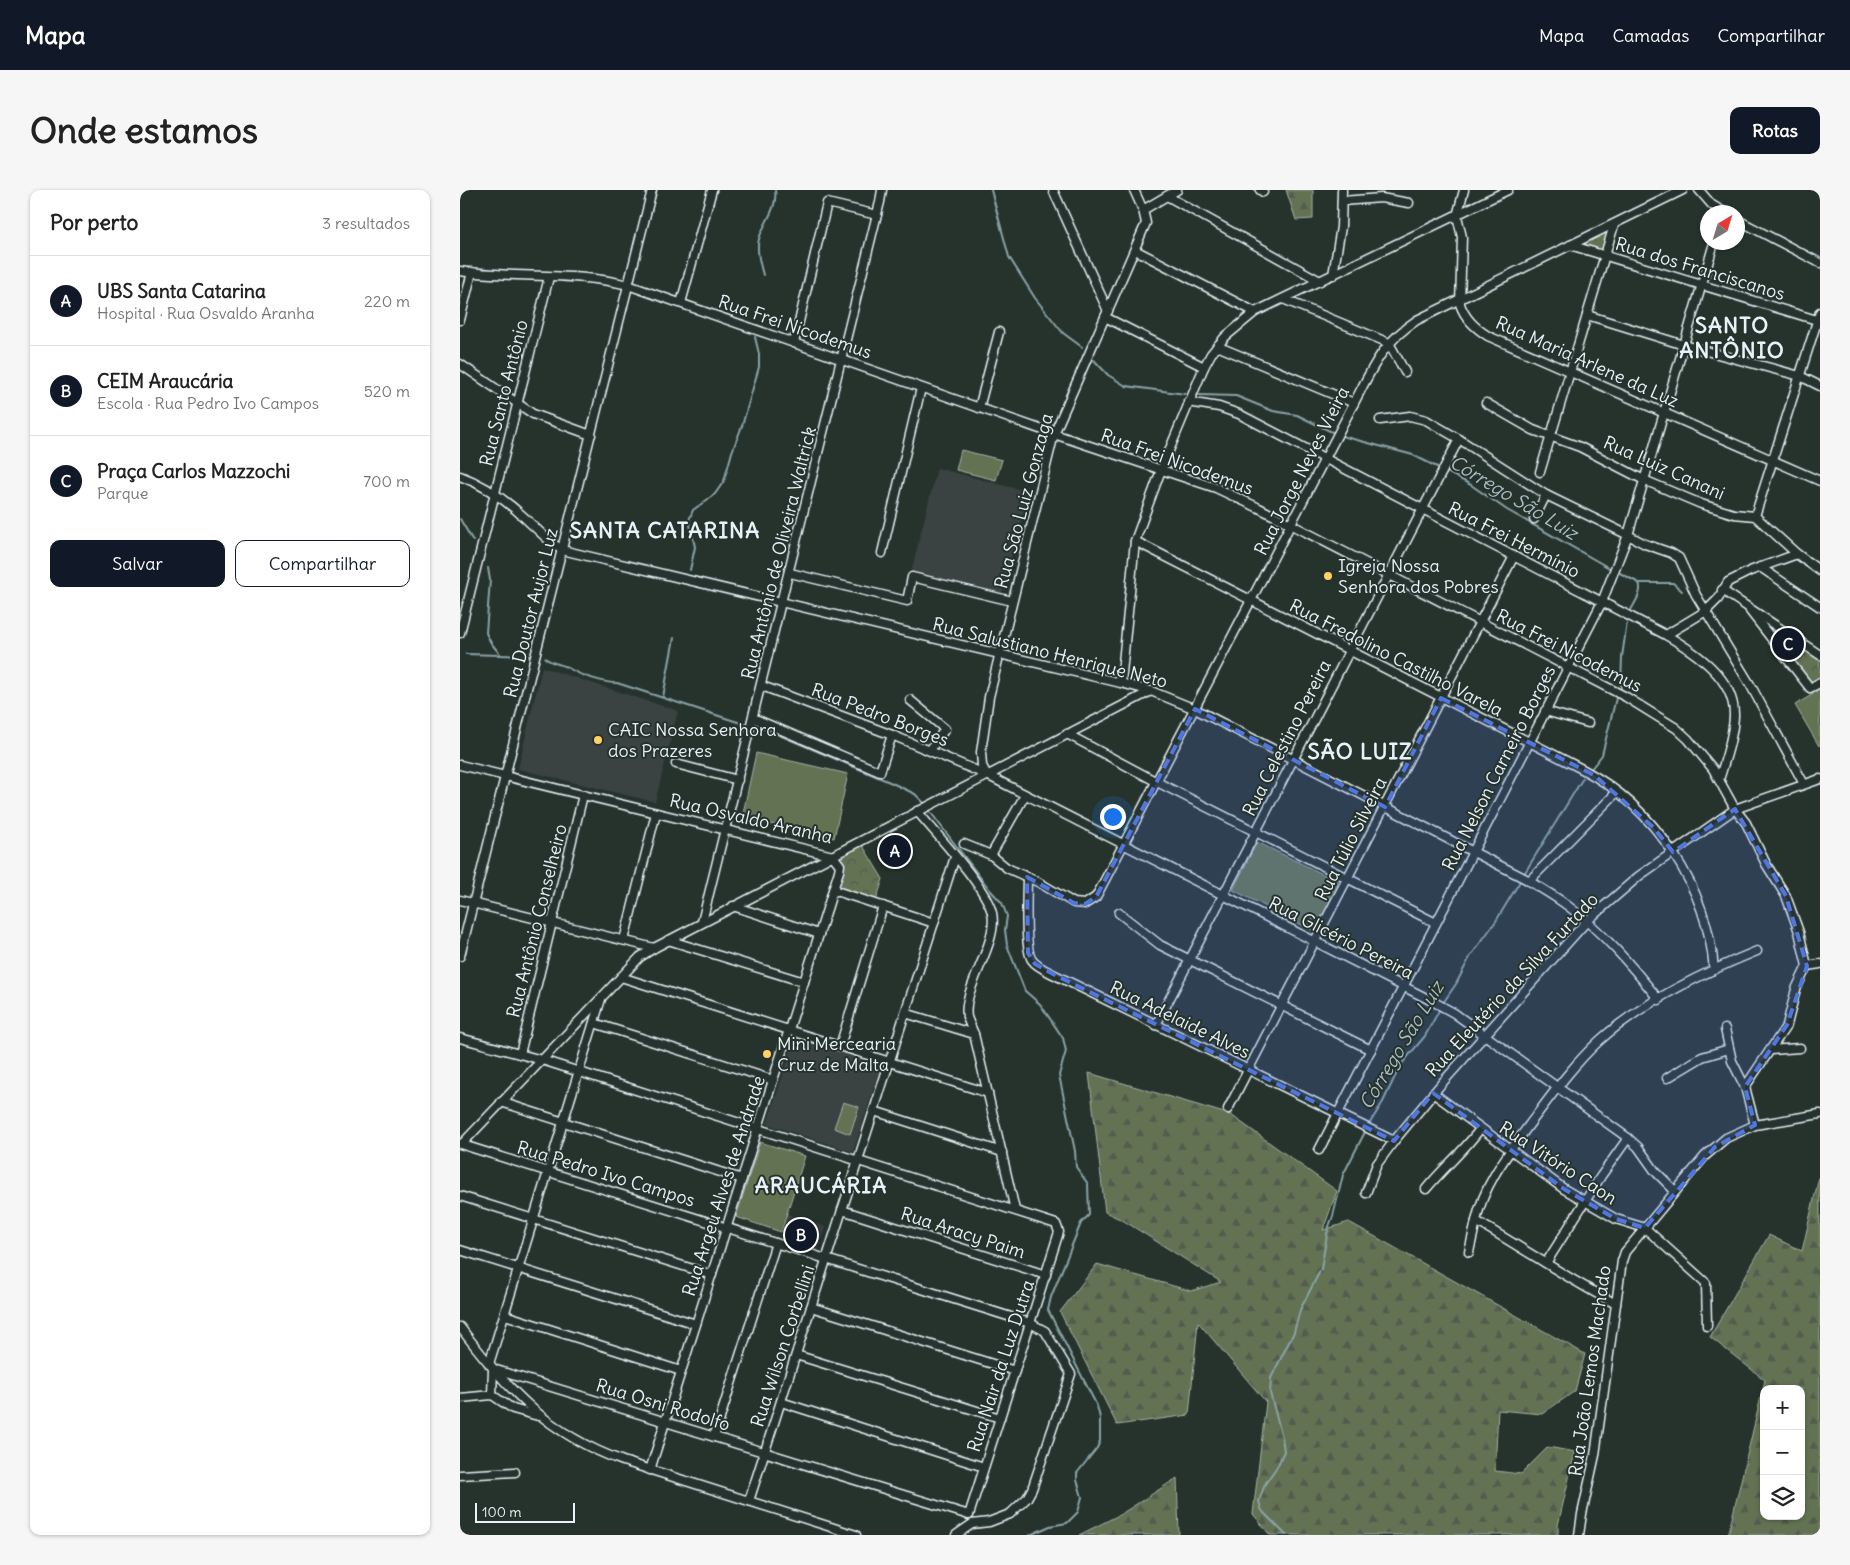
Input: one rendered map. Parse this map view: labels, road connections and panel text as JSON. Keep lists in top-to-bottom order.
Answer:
{
  "streets": {
    "street": [
      "Rua dos Franciscanos",
      "Rua Frei Nicodemus",
      "Rua Maria Arlene da Luz",
      "Rua Santo Antônio",
      "Rua Luiz Canani",
      "Rua Jorge Neves Vieira",
      "Rua São Luiz Gonzaga",
      "Rua Frei Hermínio",
      "Rua Antônio de Oliveira Waltrick",
      "Rua Doutor Aujor Luz",
      "Rua Salustiano Henrique Neto",
      "Rua Fredolino Castilho Varela",
      "Rua Pedro Borges",
      "Rua Celestino Pereira",
      "Rua Nelson Carneiro Borges",
      "Rua Osvaldo Aranha",
      "Rua Túlio Silveira",
      "Rua Antônio Conselheiro",
      "Rua Glicério Pereira",
      "Rua Eleutério da Silva Furtado",
      "Rua Adelaide Alves",
      "Rua Vitório Caon",
      "Rua Pedro Ivo Campos",
      "Rua Argeu Alves de Andrade",
      "Rua Aracy Paim",
      "Rua Wilson Corbellini",
      "Rua Nair da Luz Dutra",
      "Rua João Lemos Machado",
      "Rua Osni Rodolfo"
    ]
  },
  "crossings": [
    ["Rua dos Franciscanos", "Rua Jorge Neves Vieira"],
    ["Rua dos Franciscanos", "Rua Nelson Carneiro Borges"],
    ["Rua Frei Nicodemus", "Rua Santo Antônio"],
    ["Rua Frei Nicodemus", "Rua Jorge Neves Vieira"],
    ["Rua Frei Nicodemus", "Rua São Luiz Gonzaga"],
    ["Rua Frei Nicodemus", "Rua Frei Hermínio"],
    ["Rua Frei Nicodemus", "Rua Antônio de Oliveira Waltrick"],
    ["Rua Frei Nicodemus", "Rua Doutor Aujor Luz"],
    ["Rua Frei Nicodemus", "Rua Celestino Pereira"],
    ["Rua Frei Nicodemus", "Rua Nelson Carneiro Borges"],
    ["Rua Frei Nicodemus", "Rua Túlio Silveira"],
    ["Rua Frei Nicodemus", "Rua Eleutério da Silva Furtado"],
    ["Rua Maria Arlene da Luz", "Rua Jorge Neves Vieira"],
    ["Rua Maria Arlene da Luz", "Rua Nelson Carneiro Borges"],
    ["Rua Luiz Canani", "Rua Nelson Carneiro Borges"],
    ["Rua Jorge Neves Vieira", "Rua Frei Hermínio"],
    ["Rua Jorge Neves Vieira", "Rua Salustiano Henrique Neto"],
    ["Rua Jorge Neves Vieira", "Rua Fredolino Castilho Varela"],
    ["Rua Jorge Neves Vieira", "Rua Glicério Pereira"],
    ["Rua Jorge Neves Vieira", "Rua Adelaide Alves"],
    ["Rua São Luiz Gonzaga", "Rua Salustiano Henrique Neto"],
    ["Rua São Luiz Gonzaga", "Rua Pedro Borges"],
    ["Rua São Luiz Gonzaga", "Rua Osvaldo Aranha"],
    ["Rua São Luiz Gonzaga", "Rua Glicério Pereira"],
    ["Rua Frei Hermínio", "Rua Celestino Pereira"],
    ["Rua Frei Hermínio", "Rua Nelson Carneiro Borges"],
    ["Rua Frei Hermínio", "Rua Túlio Silveira"],
    ["Rua Antônio de Oliveira Waltrick", "Rua Salustiano Henrique Neto"],
    ["Rua Antônio de Oliveira Waltrick", "Rua Pedro Borges"],
    ["Rua Antônio de Oliveira Waltrick", "Rua Osvaldo Aranha"],
    ["Rua Doutor Aujor Luz", "Rua Salustiano Henrique Neto"],
    ["Rua Doutor Aujor Luz", "Rua Osvaldo Aranha"],
    ["Rua Salustiano Henrique Neto", "Rua Celestino Pereira"],
    ["Rua Salustiano Henrique Neto", "Rua Nelson Carneiro Borges"],
    ["Rua Salustiano Henrique Neto", "Rua Osvaldo Aranha"],
    ["Rua Salustiano Henrique Neto", "Rua Túlio Silveira"],
    ["Rua Salustiano Henrique Neto", "Rua Eleutério da Silva Furtado"],
    ["Rua Fredolino Castilho Varela", "Rua Celestino Pereira"],
    ["Rua Fredolino Castilho Varela", "Rua Nelson Carneiro Borges"],
    ["Rua Fredolino Castilho Varela", "Rua Túlio Silveira"],
    ["Rua Fredolino Castilho Varela", "Rua Eleutério da Silva Furtado"],
    ["Rua Pedro Borges", "Rua Osvaldo Aranha"],
    ["Rua Pedro Borges", "Rua Glicério Pereira"],
    ["Rua Celestino Pereira", "Rua Glicério Pereira"],
    ["Rua Celestino Pereira", "Rua Adelaide Alves"],
    ["Rua Nelson Carneiro Borges", "Rua Glicério Pereira"],
    ["Rua Nelson Carneiro Borges", "Rua Adelaide Alves"],
    ["Rua Osvaldo Aranha", "Rua Antônio Conselheiro"],
    ["Rua Osvaldo Aranha", "Rua Glicério Pereira"],
    ["Rua Osvaldo Aranha", "Rua Argeu Alves de Andrade"],
    ["Rua Túlio Silveira", "Rua Glicério Pereira"],
    ["Rua Túlio Silveira", "Rua Adelaide Alves"],
    ["Rua Glicério Pereira", "Rua Eleutério da Silva Furtado"],
    ["Rua Glicério Pereira", "Rua João Lemos Machado"],
    ["Rua Eleutério da Silva Furtado", "Rua Adelaide Alves"],
    ["Rua Eleutério da Silva Furtado", "Rua Vitório Caon"],
    ["Rua Vitório Caon", "Rua João Lemos Machado"],
    ["Rua Pedro Ivo Campos", "Rua Argeu Alves de Andrade"],
    ["Rua Pedro Ivo Campos", "Rua Wilson Corbellini"],
    ["Rua Pedro Ivo Campos", "Rua Nair da Luz Dutra"],
    ["Rua Argeu Alves de Andrade", "Rua Osni Rodolfo"],
    ["Rua Aracy Paim", "Rua Wilson Corbellini"],
    ["Rua Aracy Paim", "Rua Nair da Luz Dutra"],
    ["Rua Wilson Corbellini", "Rua Osni Rodolfo"],
    ["Rua Nair da Luz Dutra", "Rua Osni Rodolfo"]
  ],
  "districts": [
    "SANTO ANTÔNIO",
    "SANTA CATARINA",
    "SÃO LUIZ",
    "ARAUCÁRIA"
  ],
  "water": ["Córrego São Luiz"],
  "places": ["Igreja Nossa Senhora dos Pobres", "CAIC Nossa Senhora dos Prazeres", "Mini Mercearia Cruz de Malta"],
  "scale_bar": "100 m",
  "north": "top right",
  "page": {
    "header": "Mapa",
    "nav": ["Mapa", "Camadas", "Compartilhar"],
    "buttons": [
      "Rotas",
      ["Salvar", "Compartilhar"]
    ],
    "title": "Onde estamos",
    "heading": ["Por perto", "3 resultados"],
    "list": [
      {
        "mark": "A",
        "name": "UBS Santa Catarina",
        "note": "Hospital · Rua Osvaldo Aranha",
        "value": "220 m"
      },
      {
        "mark": "B",
        "name": "CEIM Araucária",
        "note": "Escola · Rua Pedro Ivo Campos",
        "value": "520 m"
      },
      {
        "mark": "C",
        "name": "Praça Carlos Mazzochi",
        "note": "Parque",
        "value": "700 m"
      }
    ],
    "pins": ["C", "A", "B"],
    "map_buttons": ["+", "−"],
    "scale": "100 m"
  }
}
